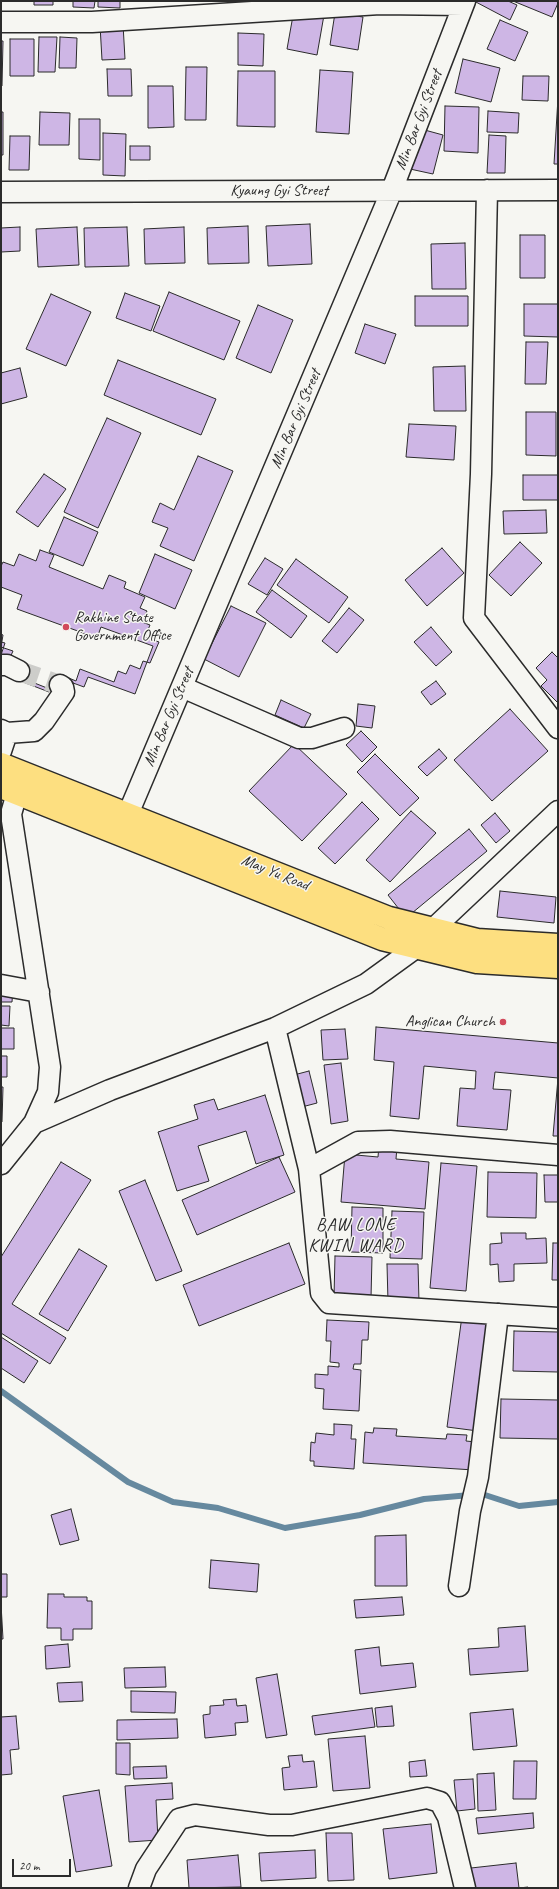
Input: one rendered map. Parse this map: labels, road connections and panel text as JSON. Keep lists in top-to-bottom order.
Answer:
{
  "streets": {
    "main road": ["May Yu Road"],
    "street": ["Min Bar Gyi Street", "Kyaung Gyi Street"]
  },
  "crossings": [
    ["Min Bar Gyi Street", "Kyaung Gyi Street"],
    ["Min Bar Gyi Street", "May Yu Road"]
  ],
  "districts": ["BAW LONE KWIN WARD"],
  "places": ["Rakhine State Government Office", "Anglican Church"],
  "scale_bar": "20 m"
}
